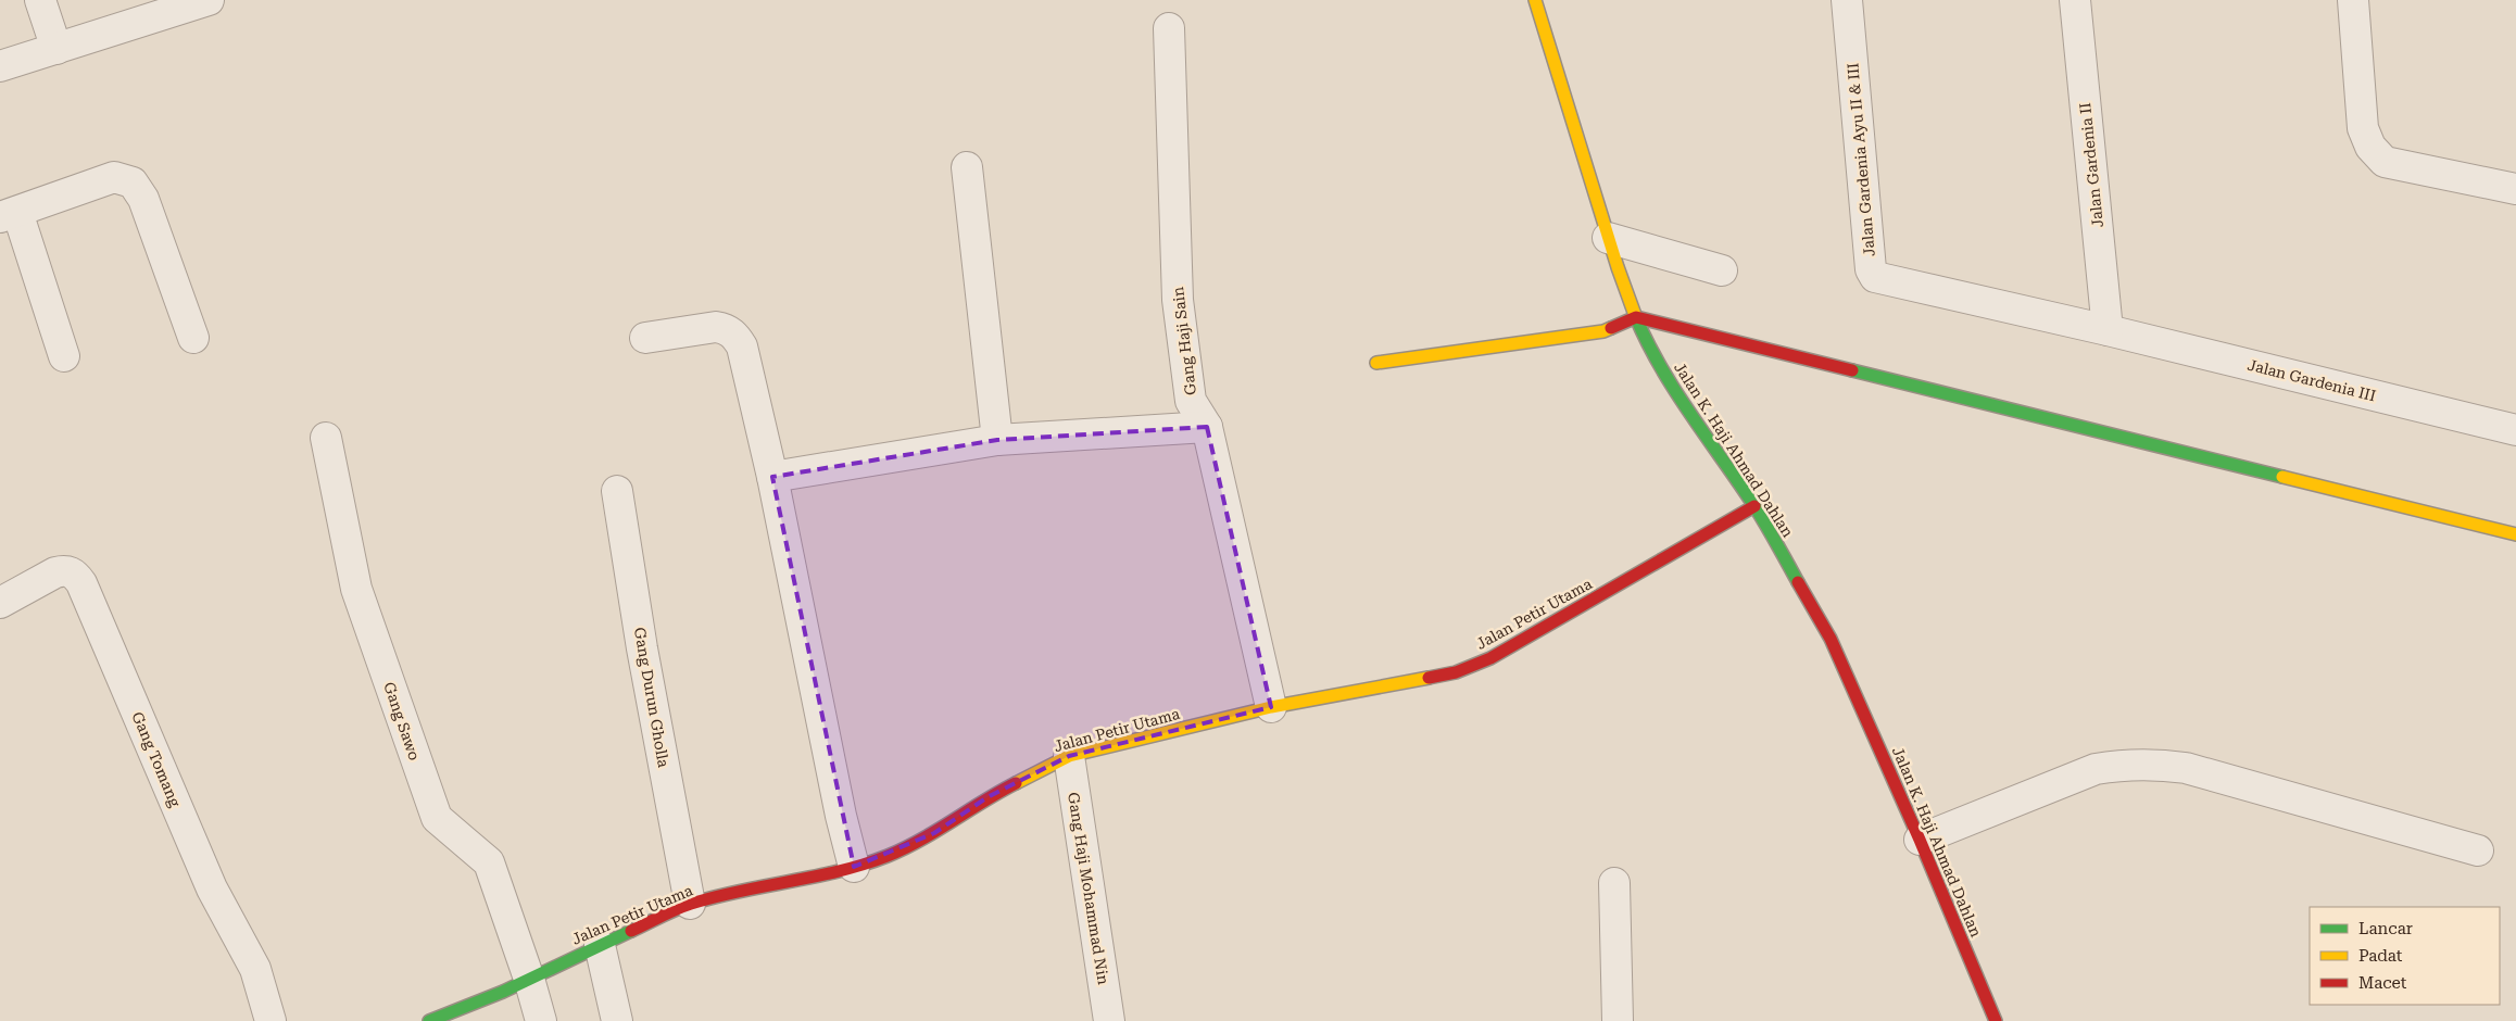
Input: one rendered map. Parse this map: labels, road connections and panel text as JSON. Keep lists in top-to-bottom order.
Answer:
{
  "streets": {
    "street": [
      "Jalan Gardenia Ayu II & III",
      "Jalan Gardenia II",
      "Gang Haji Sain",
      "Jalan Gardenia III",
      "Jalan K. Haji Ahmad Dahlan",
      "Jalan Petir Utama",
      "Gang Durun Gholla",
      "Gang Sawo",
      "Gang Tomang",
      "Gang Haji Mohammad Nin"
    ]
  },
  "crossings": [
    ["Jalan Gardenia Ayu II & III", "Jalan Gardenia II"],
    ["Jalan Gardenia Ayu II & III", "Jalan Gardenia III"],
    ["Jalan Gardenia II", "Jalan Gardenia III"],
    ["Gang Haji Sain", "Jalan Petir Utama"],
    ["Jalan K. Haji Ahmad Dahlan", "Jalan Petir Utama"],
    ["Jalan Petir Utama", "Gang Durun Gholla"],
    ["Jalan Petir Utama", "Gang Sawo"],
    ["Jalan Petir Utama", "Gang Haji Mohammad Nin"]
  ],
  "legend": ["Lancar", "Padat", "Macet"]
}
